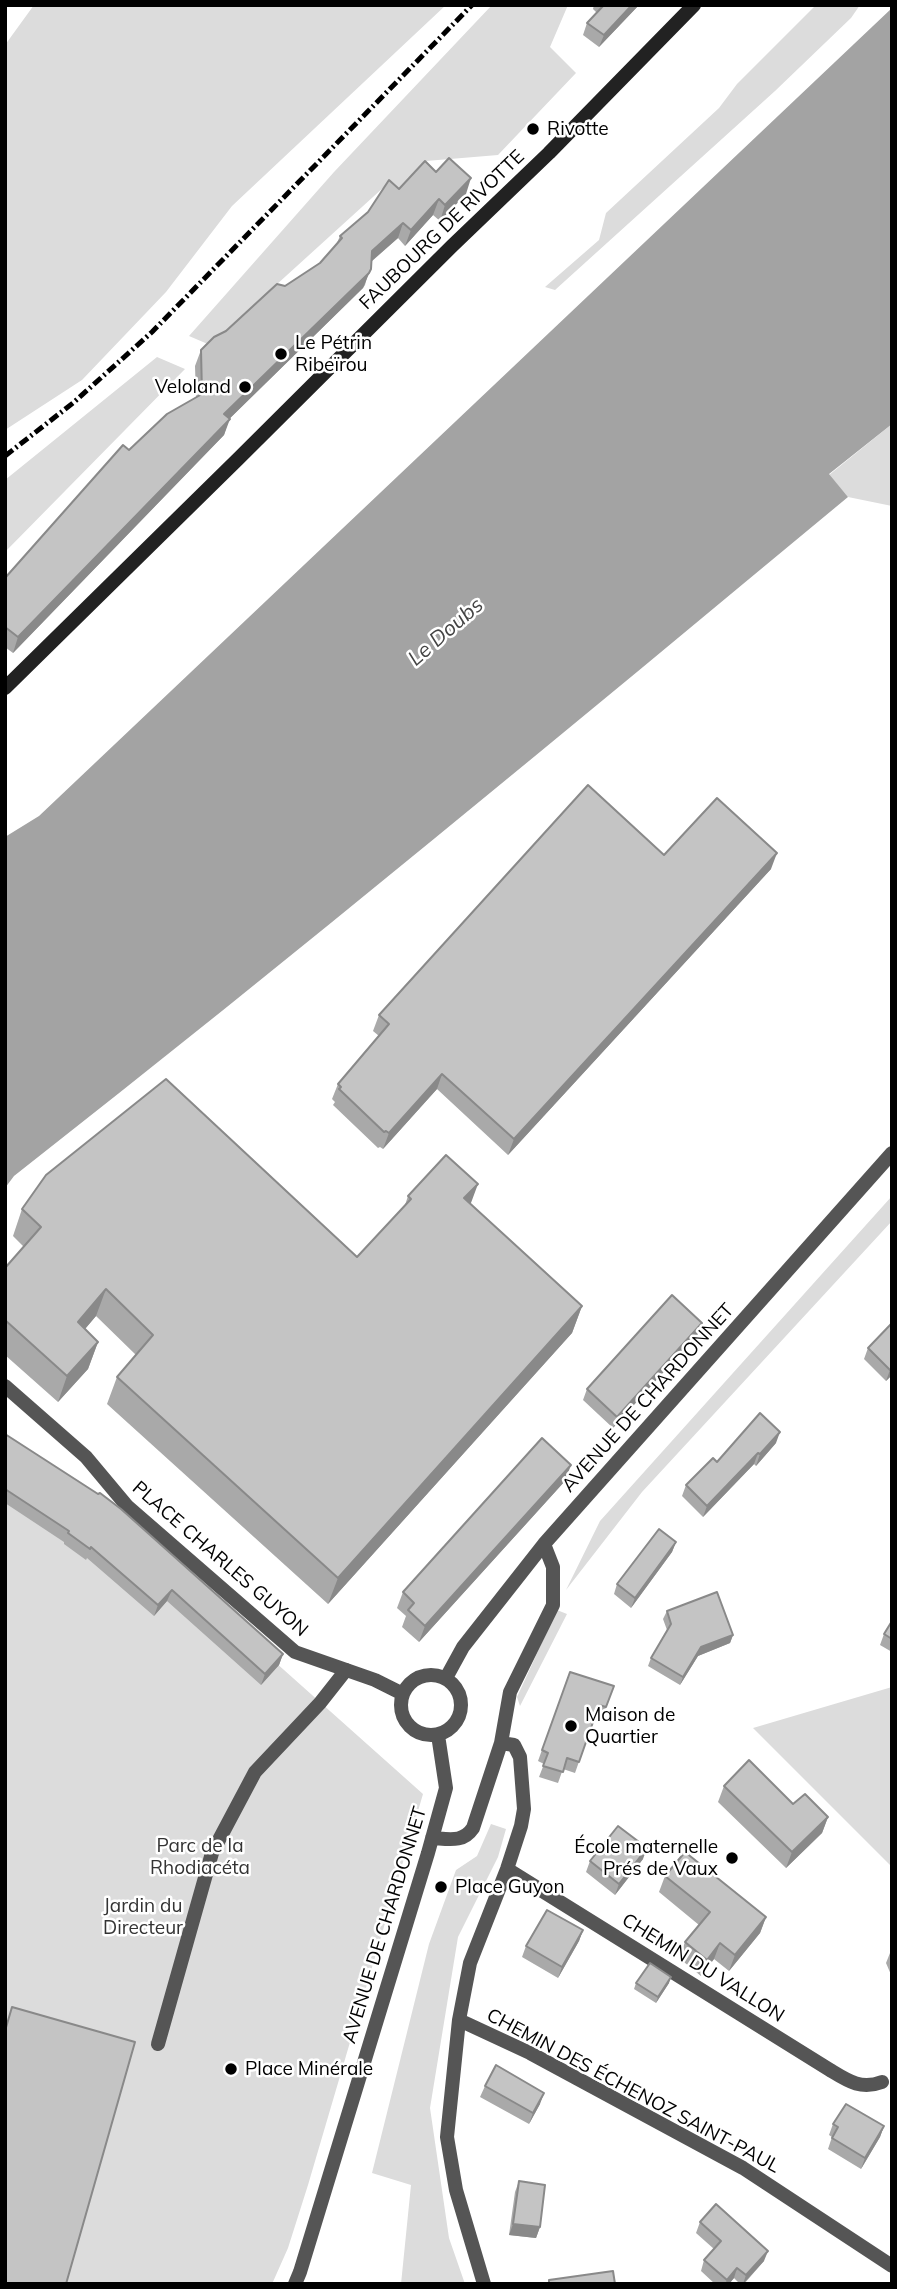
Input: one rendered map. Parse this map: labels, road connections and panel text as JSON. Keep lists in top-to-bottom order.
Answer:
{
  "streets": {
    "main road": ["FAUBOURG DE RIVOTTE"],
    "street": [
      "AVENUE DE CHARDONNET",
      "PLACE CHARLES GUYON",
      "CHEMIN DU VALLON",
      "CHEMIN DES ÉCHENOZ SAINT-PAUL"
    ]
  },
  "crossings": [
    ["AVENUE DE CHARDONNET", "PLACE CHARLES GUYON"]
  ],
  "water": ["Le Doubs"],
  "parks": ["Parc de la Rhodiacéta", "Jardin du Directeur"],
  "places": [
    "Rivotte",
    "Le Pétrin Ribeïrou",
    "Veloland",
    "Maison de Quartier",
    "École maternelle Prés de Vaux",
    "Place Guyon",
    "Place Minérale"
  ]
}
